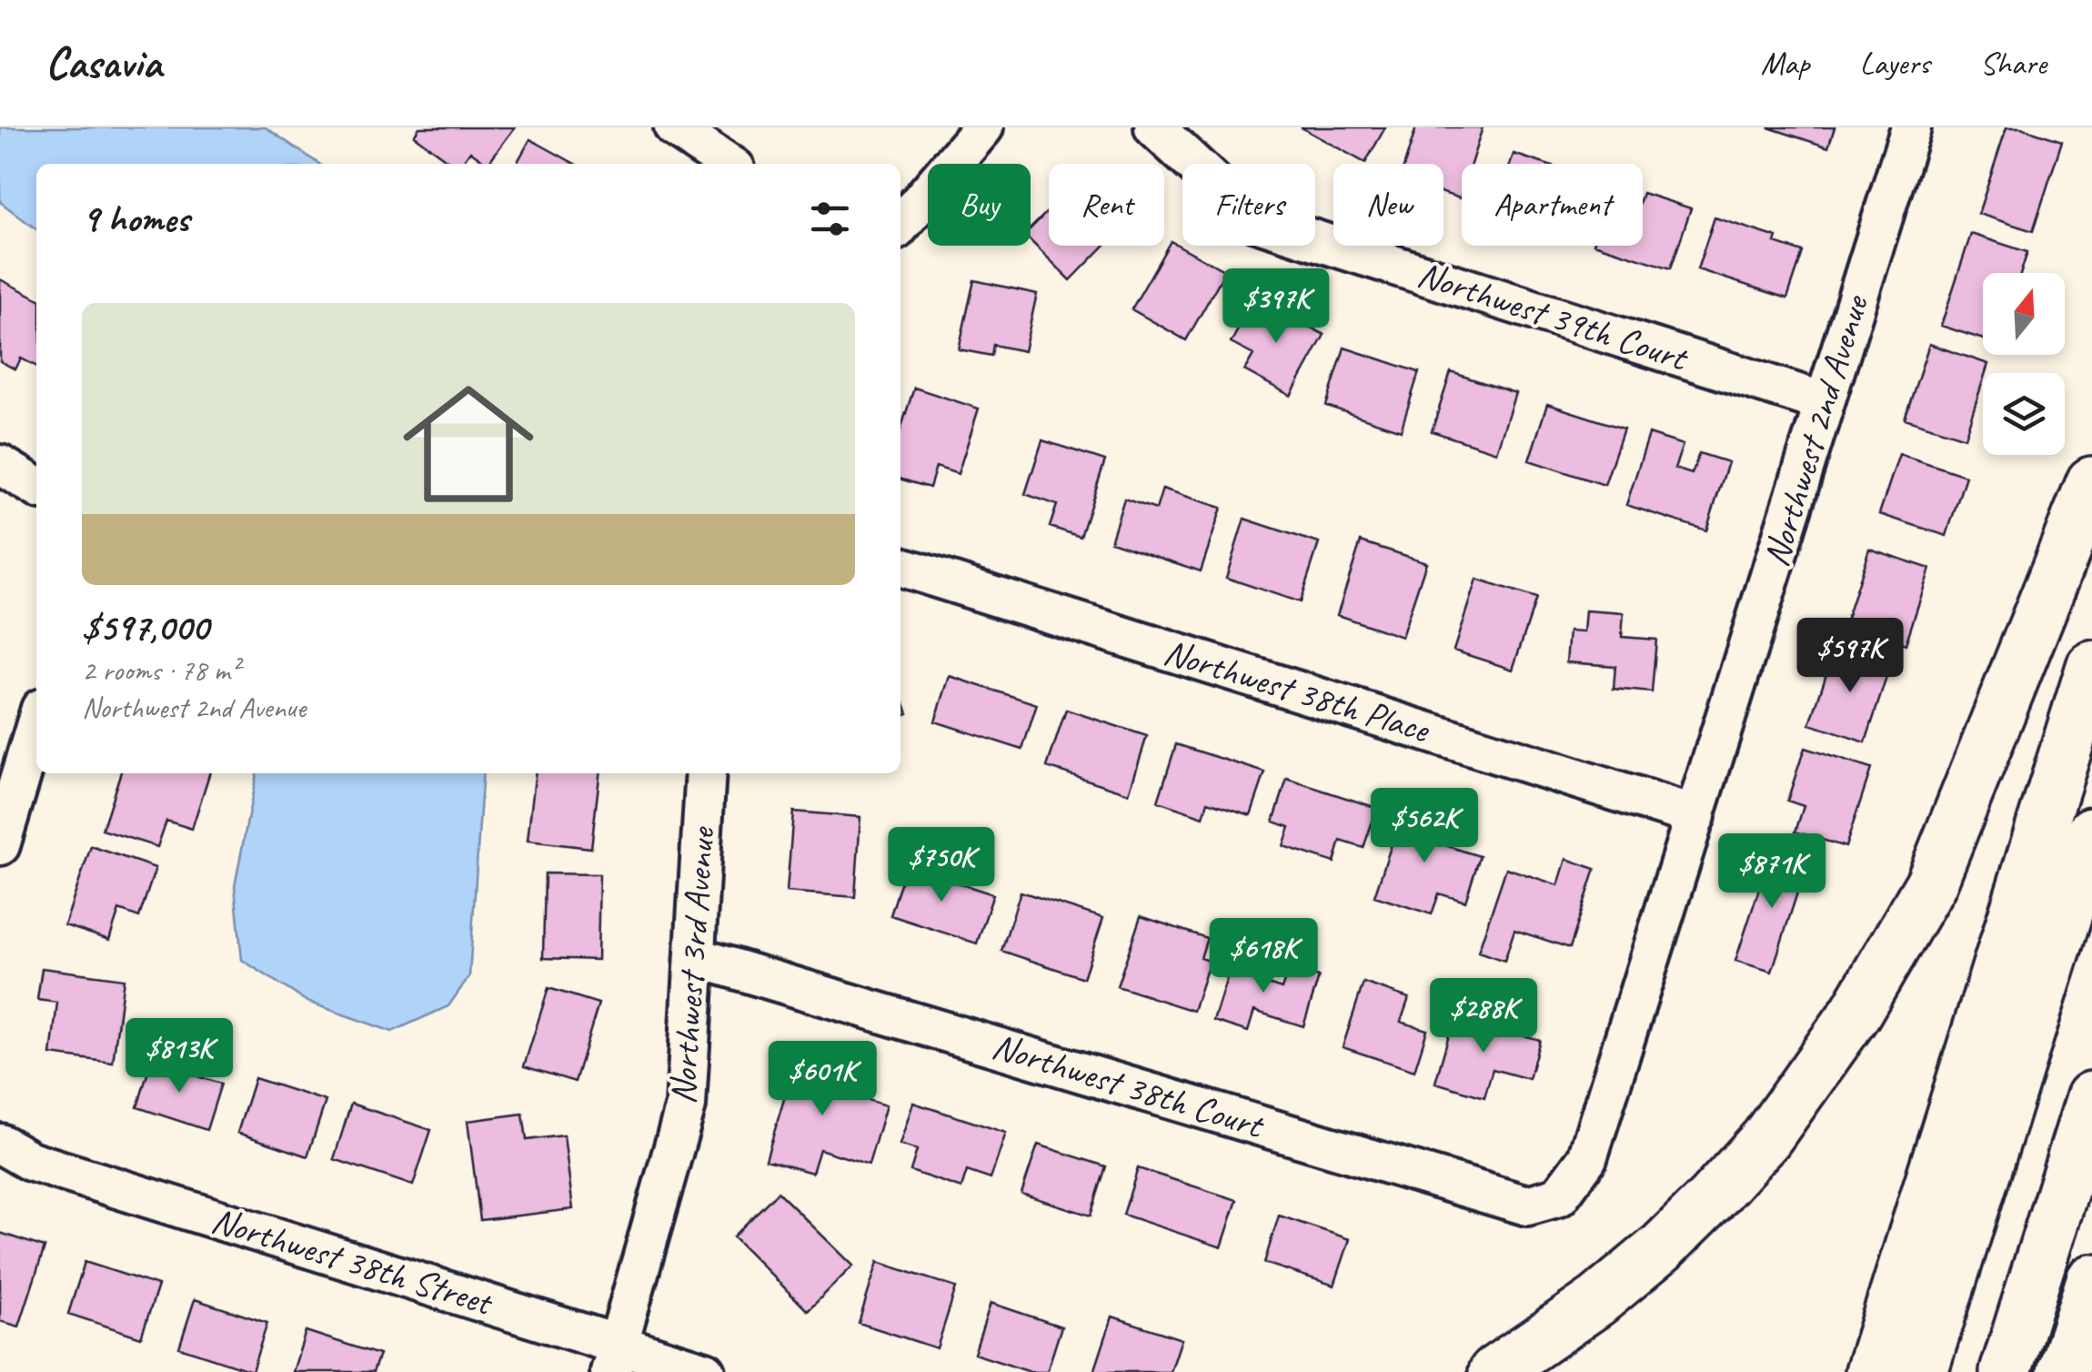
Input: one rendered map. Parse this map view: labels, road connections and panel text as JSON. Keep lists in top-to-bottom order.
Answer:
{
  "streets": {
    "street": [
      "Northwest 39th Court",
      "Northwest 2nd Avenue",
      "Northwest 38th Place",
      "Northwest 3rd Avenue",
      "Northwest 38th Court",
      "Northwest 38th Street"
    ]
  },
  "crossings": [
    ["Northwest 39th Court", "Northwest 2nd Avenue"],
    ["Northwest 2nd Avenue", "Northwest 38th Place"],
    ["Northwest 2nd Avenue", "Northwest 38th Court"],
    ["Northwest 3rd Avenue", "Northwest 38th Court"],
    ["Northwest 3rd Avenue", "Northwest 38th Street"]
  ],
  "north": "top",
  "page": {
    "header": "Casavia",
    "nav": ["Map", "Layers", "Share"],
    "chip": [
      "Buy",
      "Rent",
      "Filters",
      "New",
      "Apartment"
    ],
    "heading": "9 homes",
    "price": [
      "$397K",
      "$597K",
      "$562K",
      "$750K",
      "$871K",
      "$618K",
      "$288K",
      "$813K",
      "$601K"
    ],
    "list": [
      {
        "name": "$597,000",
        "note": "2 rooms · 78 m² · Northwest 2nd Avenue"
      }
    ]
  }
}
